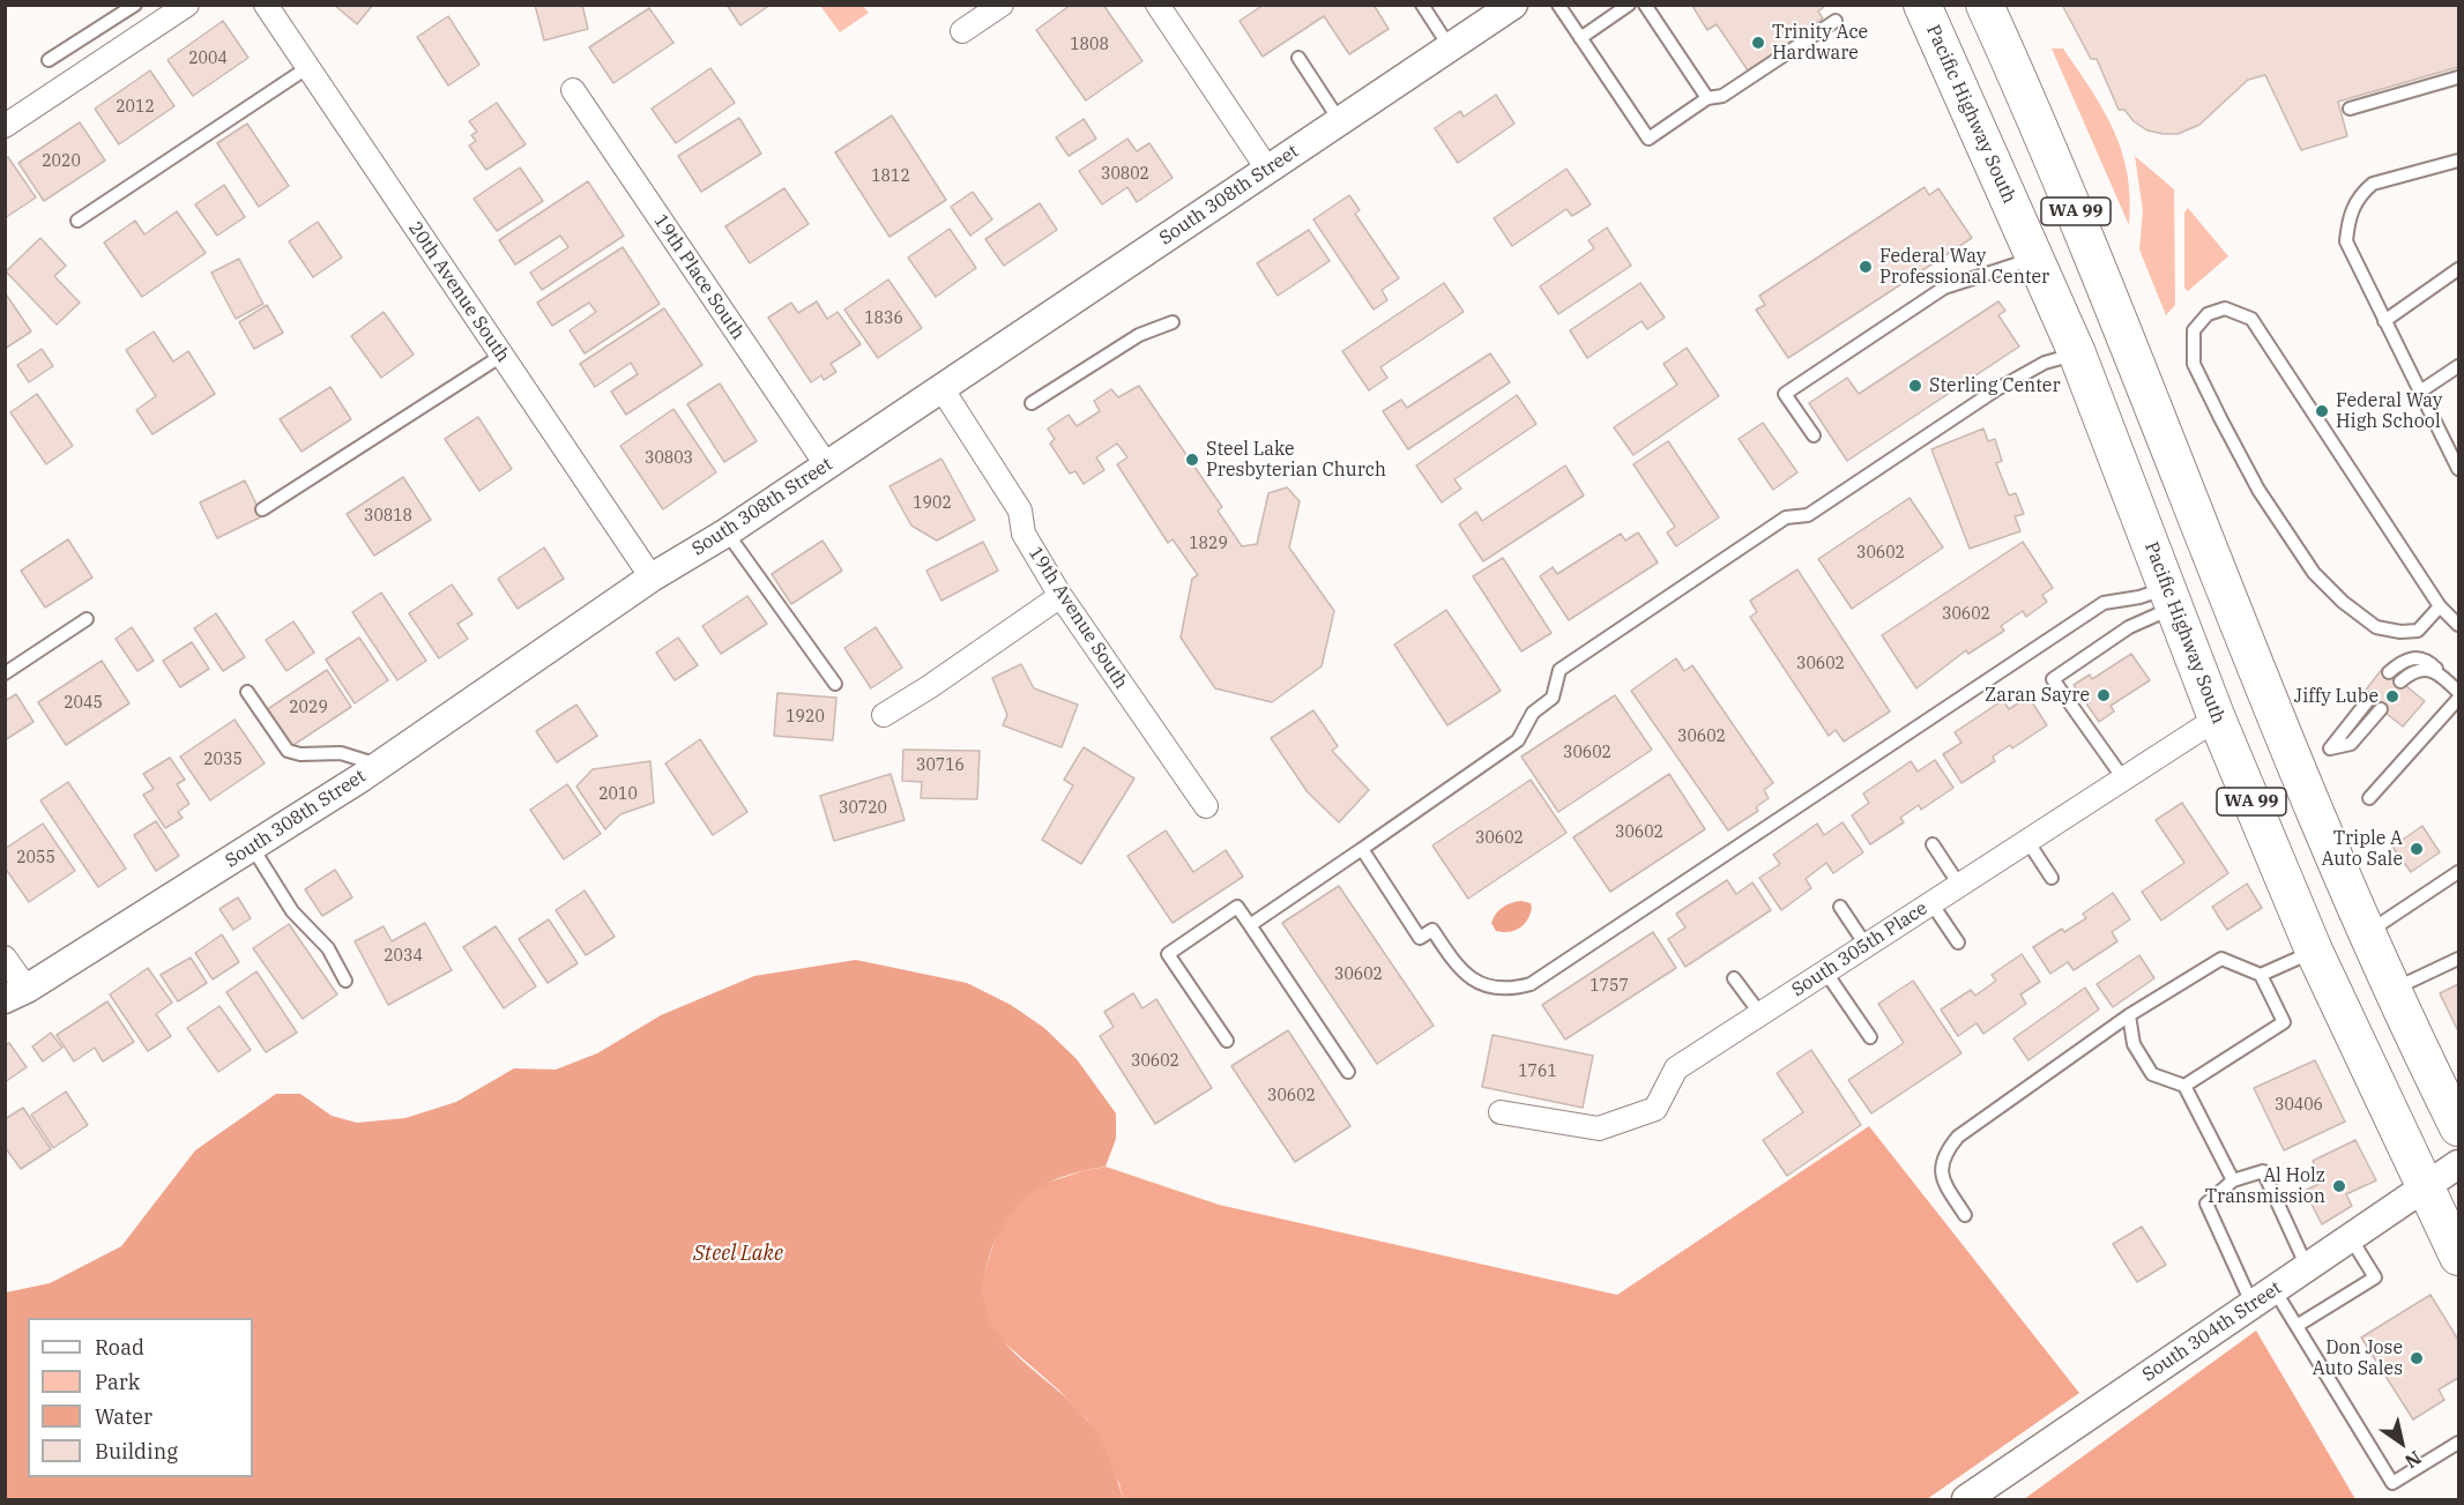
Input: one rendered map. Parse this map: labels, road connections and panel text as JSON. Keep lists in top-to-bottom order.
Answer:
{
  "streets": {
    "main road": ["Pacific Highway South", "WA 99"],
    "street": [
      "South 308th Street",
      "19th Place South",
      "20th Avenue South",
      "19th Avenue South",
      "South 305th Place",
      "South 304th Street"
    ]
  },
  "crossings": [
    ["Pacific Highway South", "South 305th Place"],
    ["Pacific Highway South", "South 304th Street"],
    ["South 308th Street", "19th Place South"],
    ["South 308th Street", "20th Avenue South"],
    ["South 308th Street", "19th Avenue South"]
  ],
  "water": ["Steel Lake"],
  "places": [
    "Trinity Ace Hardware",
    "Federal Way Professional Center",
    "Sterling Center",
    "Federal Way High School",
    "Steel Lake Presbyterian Church",
    "Zaran Sayre",
    "Jiffy Lube",
    "Triple A Auto Sale",
    "Al Holz Transmission",
    "Don Jose Auto Sales"
  ],
  "house_numbers": [
    "1808",
    "2004",
    "2012",
    "2020",
    "30802",
    "1812",
    "1836",
    "30803",
    "1902",
    "30818",
    "1829",
    "30602",
    "30602",
    "30602",
    "2045",
    "2029",
    "1920",
    "30602",
    "30602",
    "2035",
    "30716",
    "2010",
    "30720",
    "30602",
    "30602",
    "2055",
    "2034",
    "30602",
    "1757",
    "30602",
    "1761",
    "30602",
    "30406"
  ],
  "legend": [
    "Road",
    "Park",
    "Water",
    "Building"
  ],
  "north": "bottom right"
}
